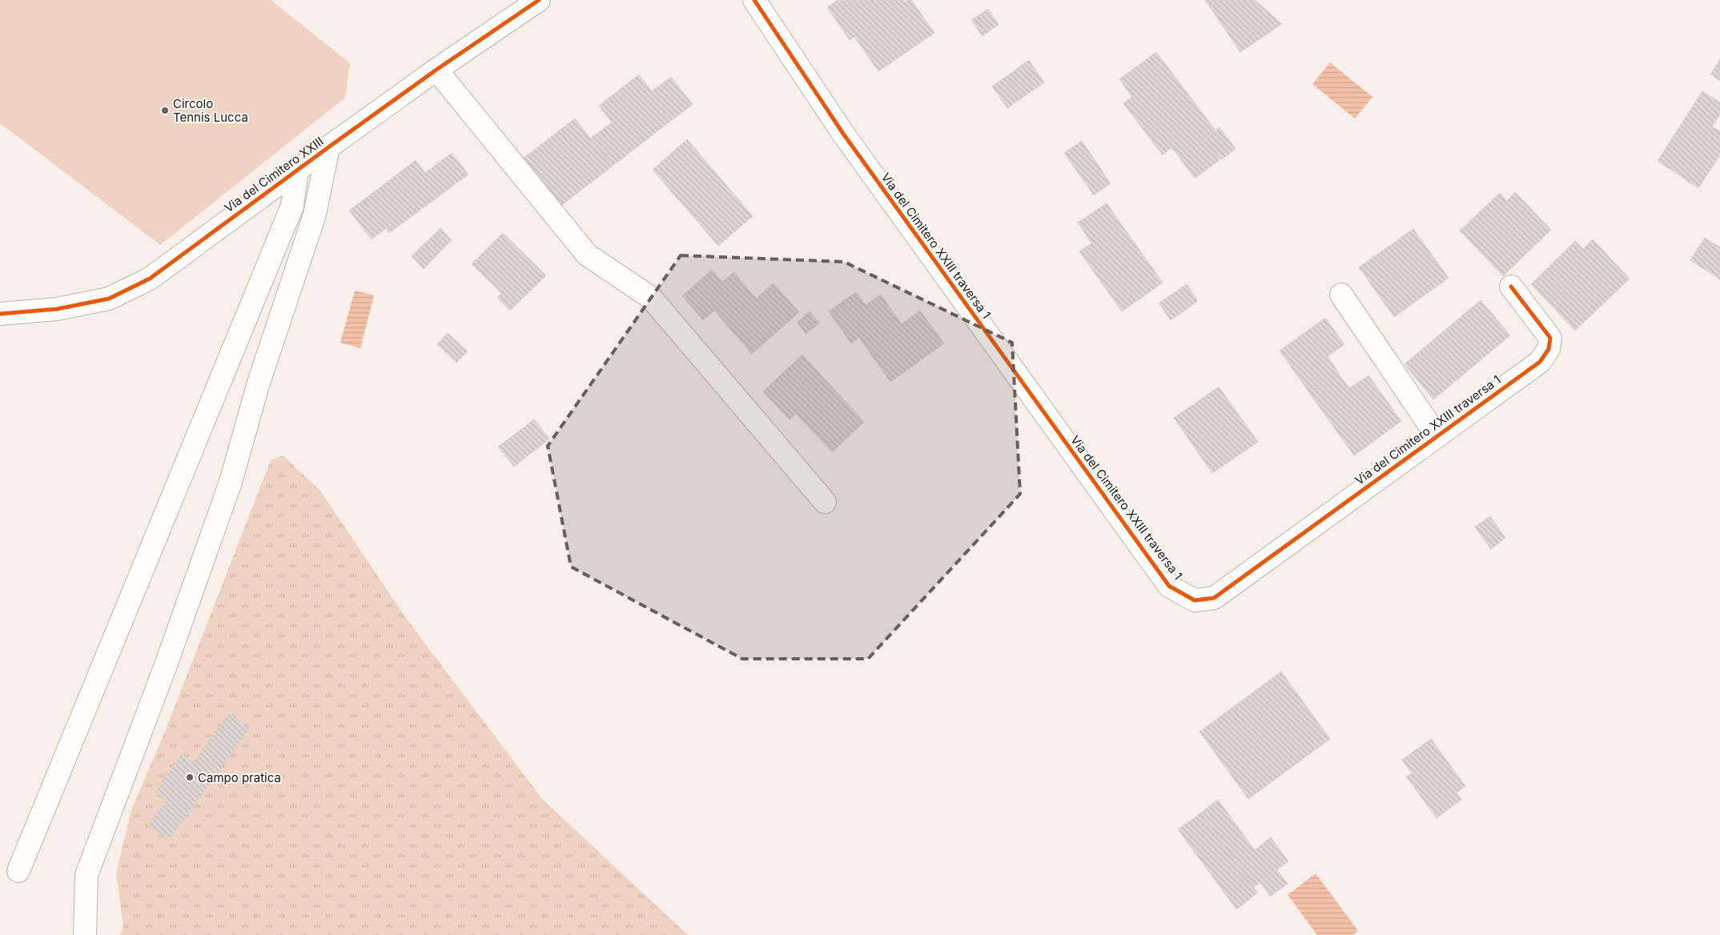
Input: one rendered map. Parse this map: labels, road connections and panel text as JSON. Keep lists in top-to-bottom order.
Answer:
{
  "streets": {
    "street": ["Via del Cimitero XXIII", "Via del Cimitero XXIII traversa 1"]
  },
  "places": ["Circolo Tennis Lucca", "Campo pratica"]
}
